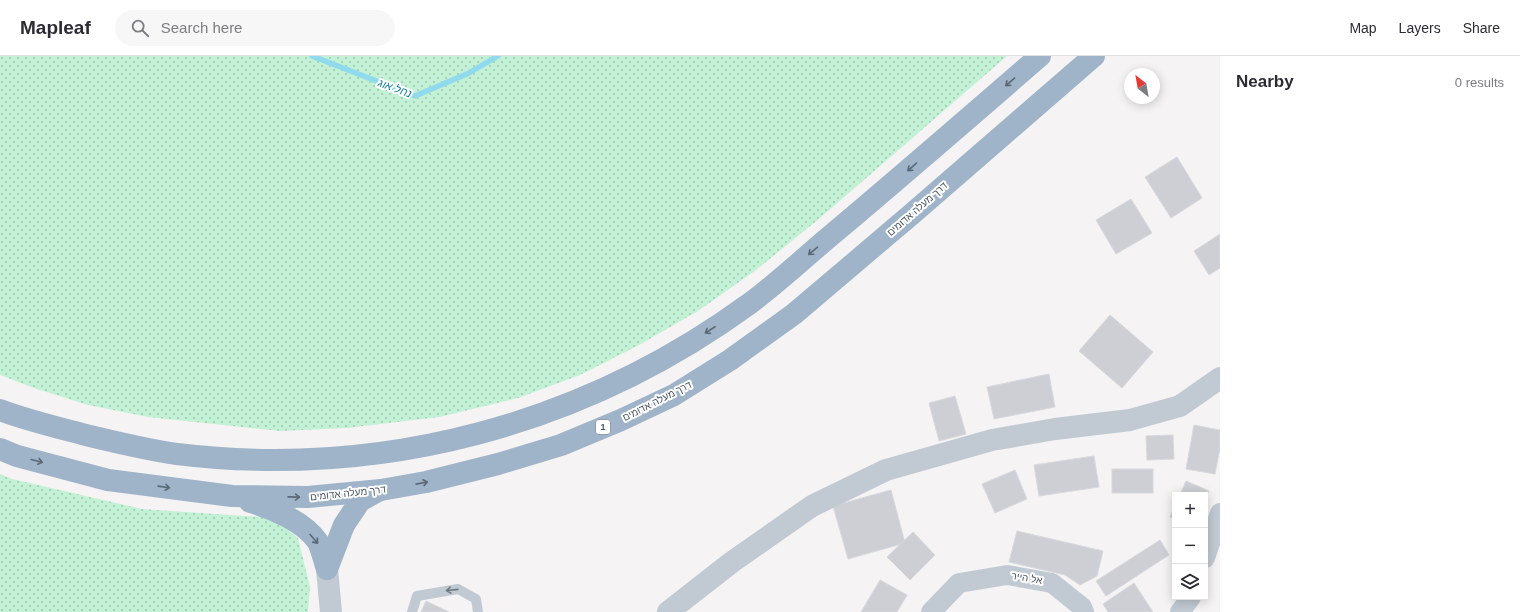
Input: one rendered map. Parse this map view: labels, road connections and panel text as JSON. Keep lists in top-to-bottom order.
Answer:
{
  "streets": {
    "highway": ["דרך מעלה אדומים", "1"],
    "street": ["אל הייר"]
  },
  "water": ["נחל אוג"],
  "north": "top left",
  "page": {
    "header": "Mapleaf",
    "search": "Search here",
    "nav": ["Map", "Layers", "Share"],
    "heading": ["Nearby", "0 results"],
    "map_buttons": ["+", "−"]
  }
}
